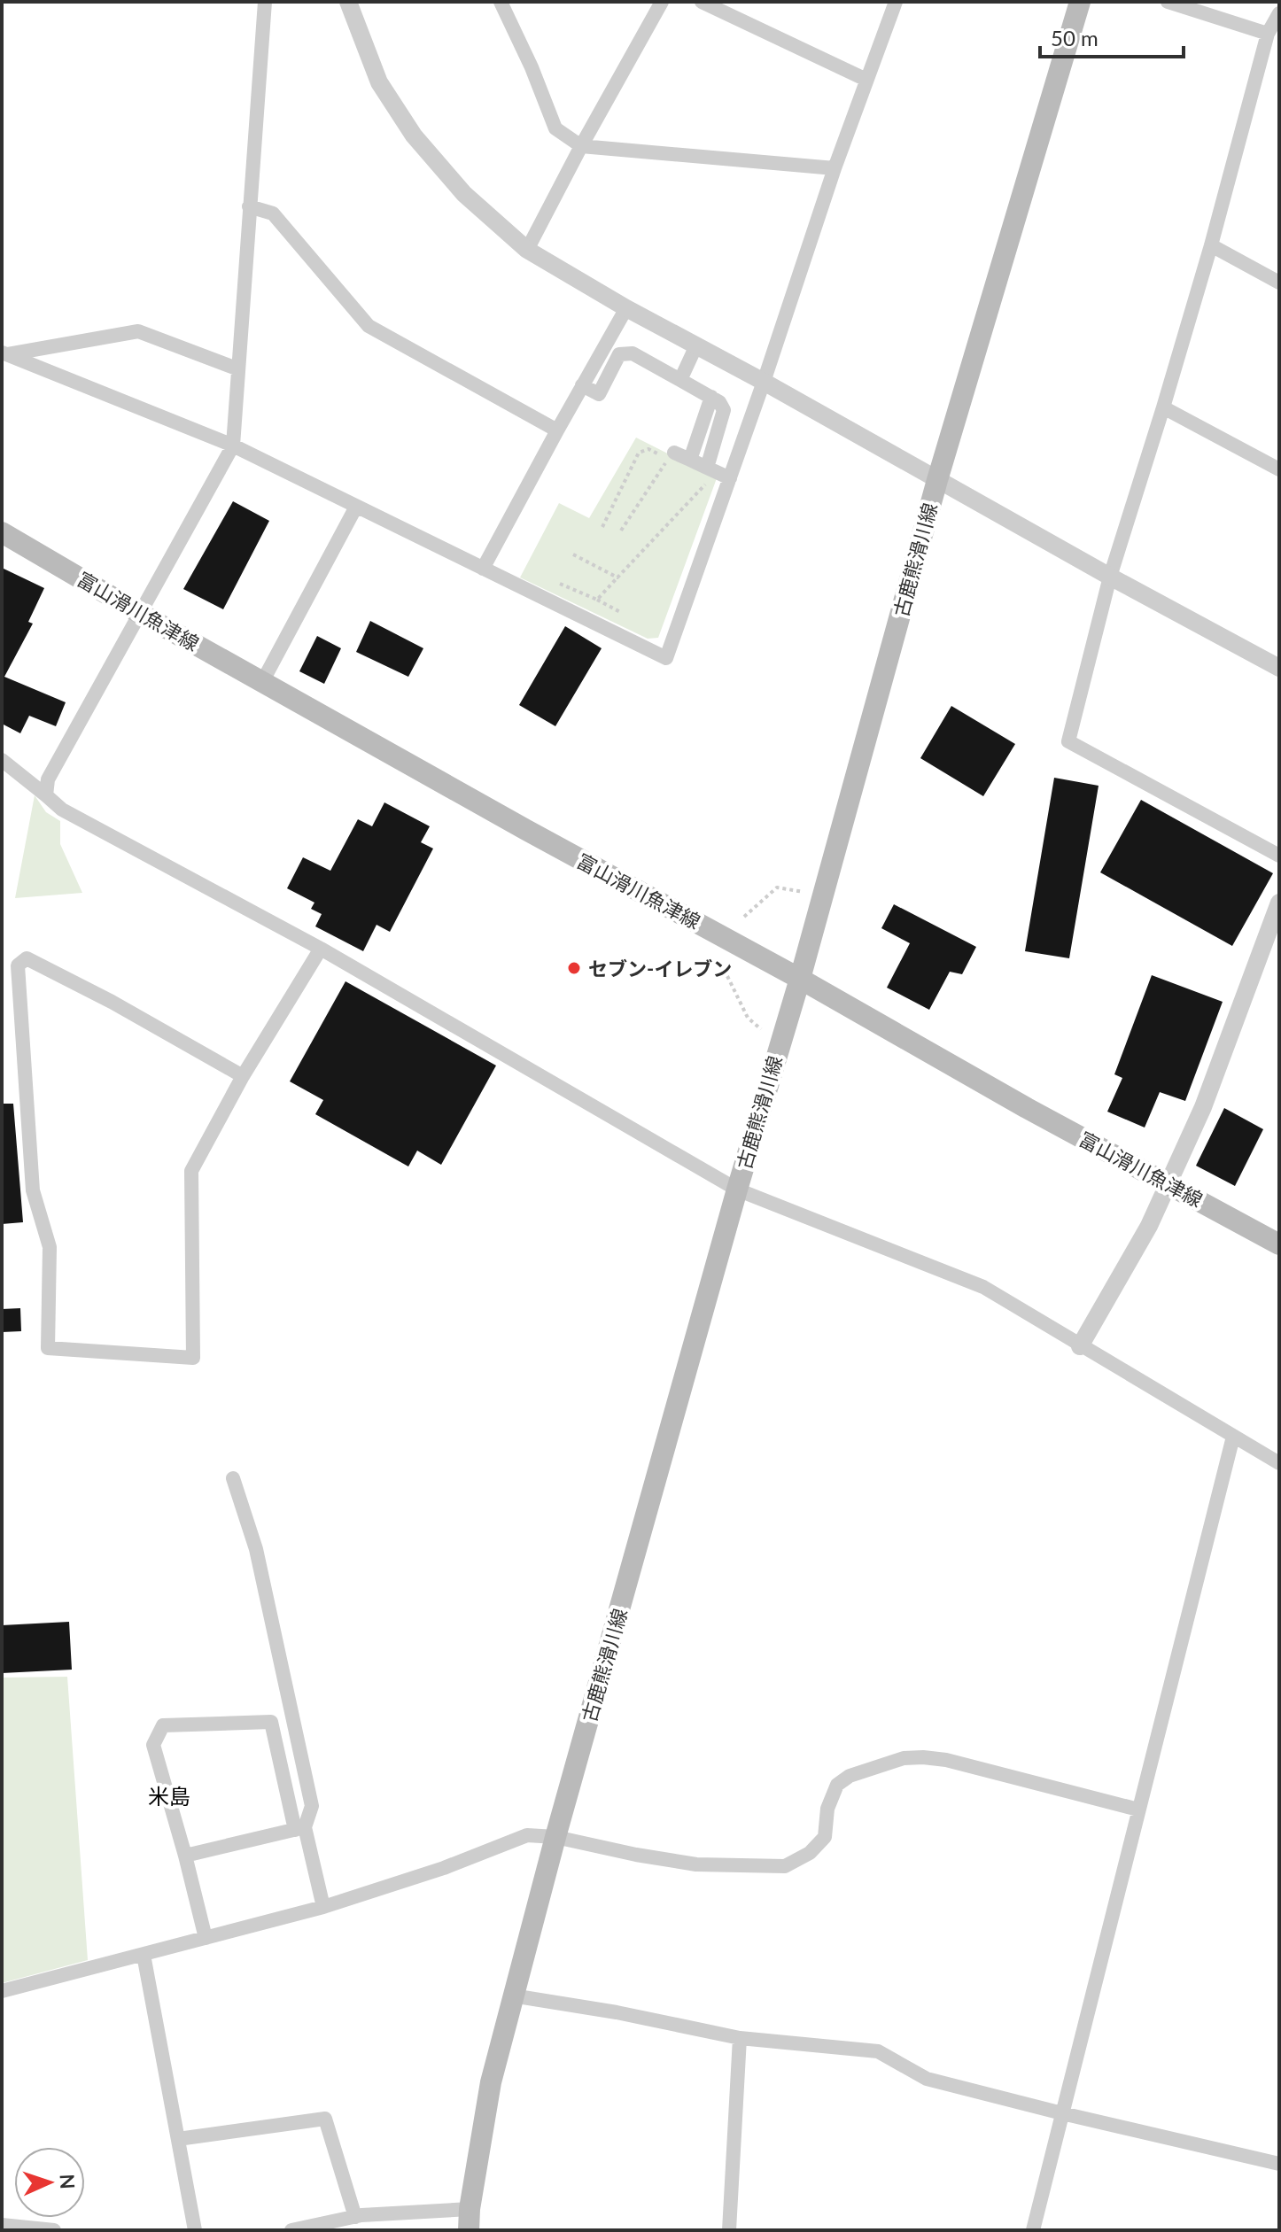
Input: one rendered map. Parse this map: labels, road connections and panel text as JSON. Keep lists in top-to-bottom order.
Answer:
{
  "streets": {
    "main road": ["古鹿熊滑川線", "富山滑川魚津線"]
  },
  "crossings": [
    ["古鹿熊滑川線", "富山滑川魚津線"]
  ],
  "districts": ["米島"],
  "places": ["セブン-イレブン"],
  "scale_bar": "50 m",
  "north": "right"
}
